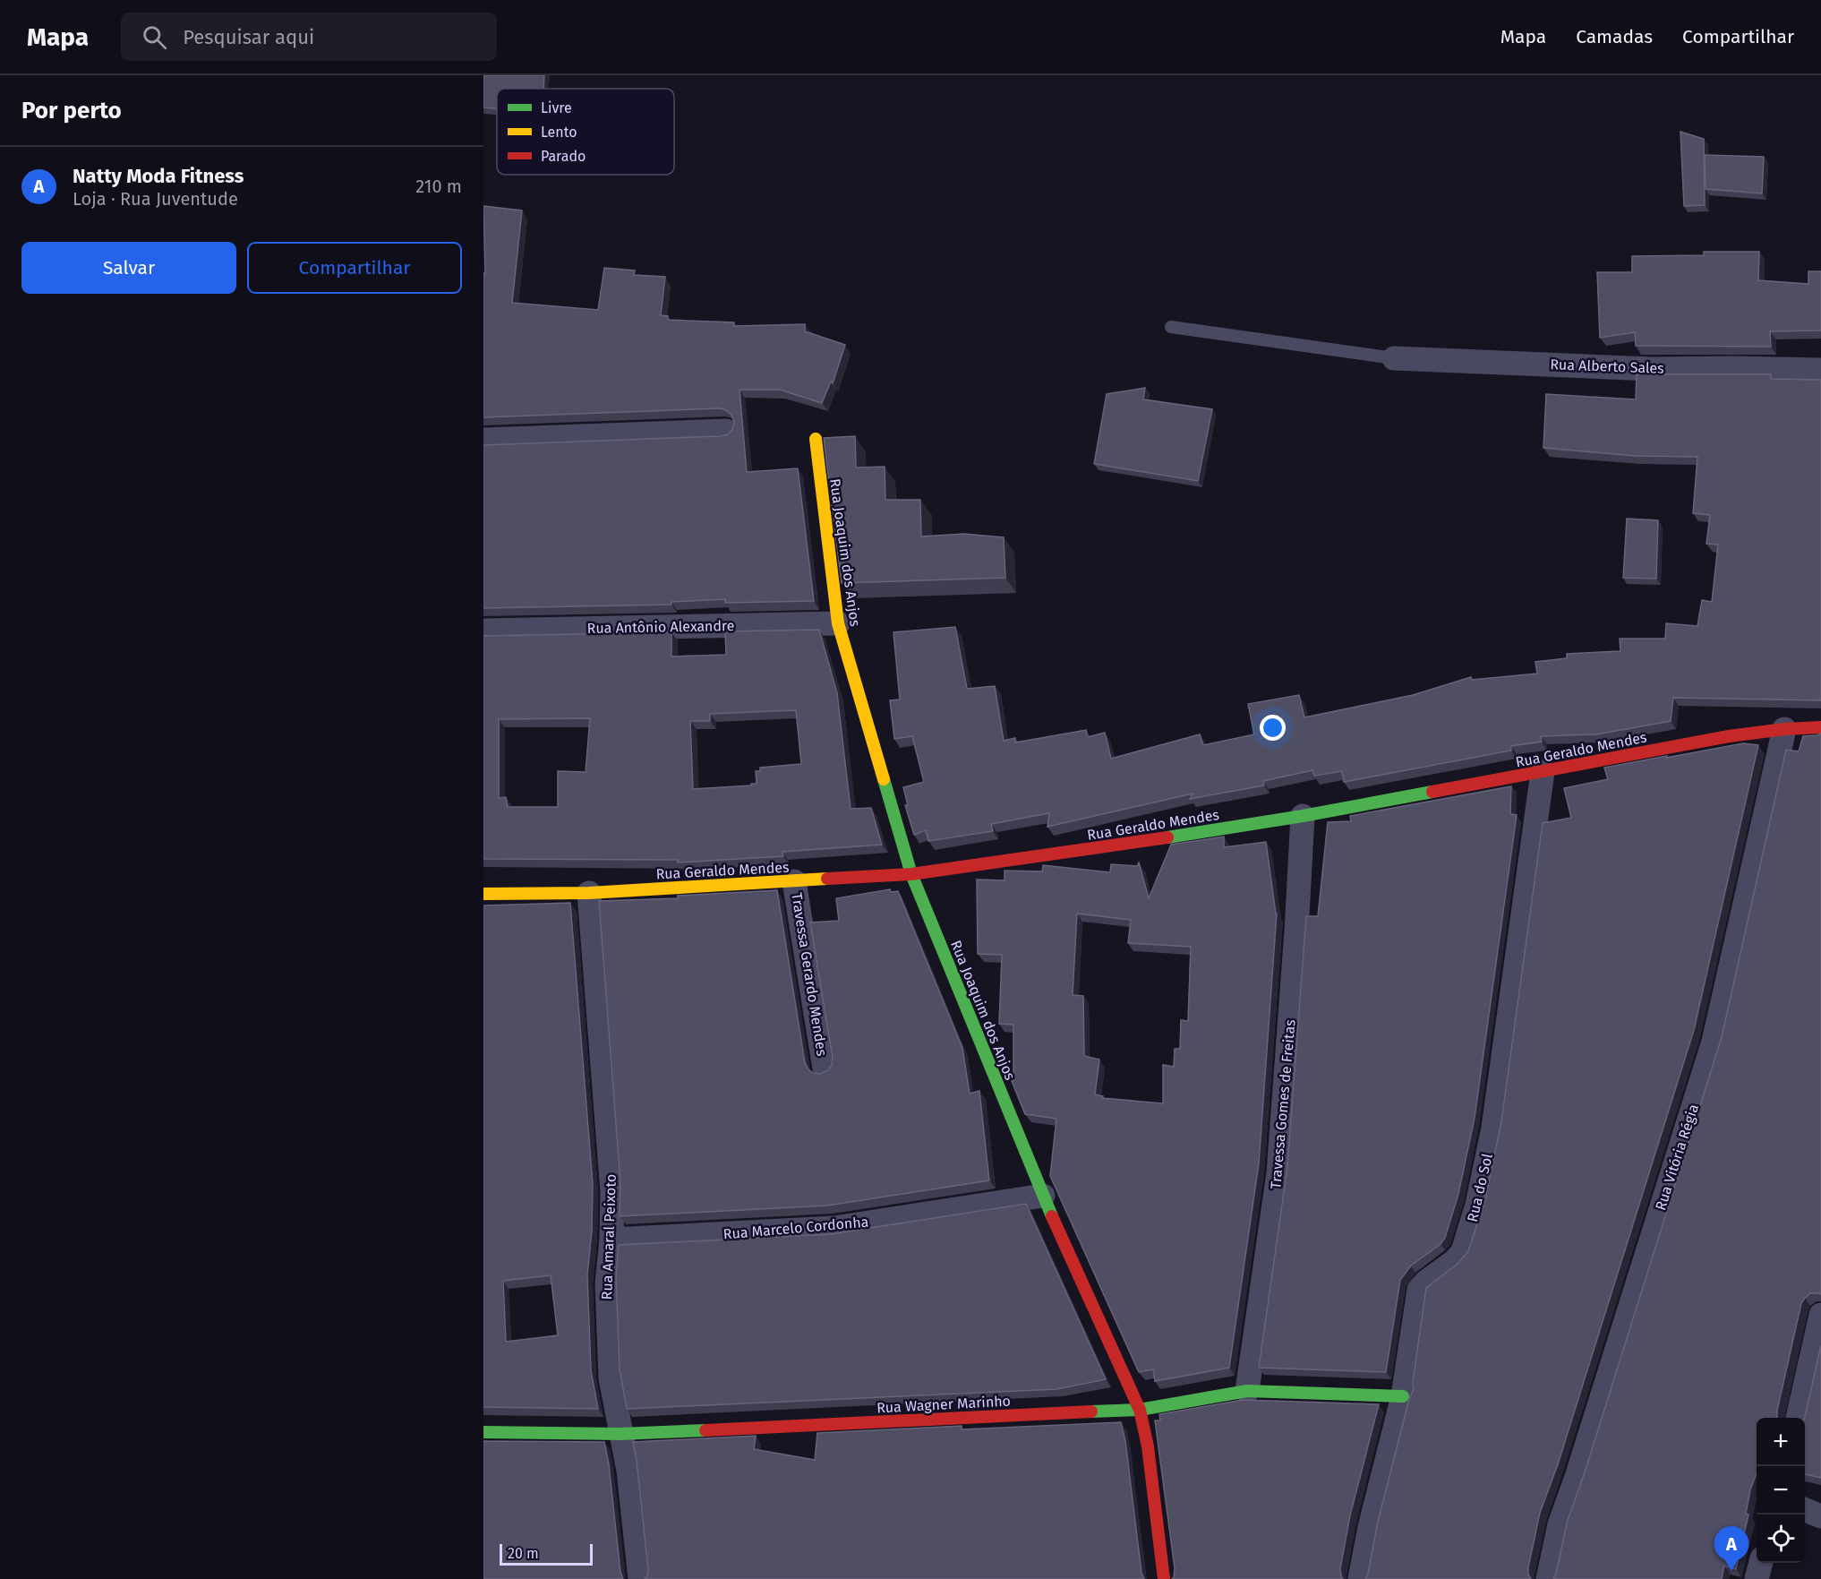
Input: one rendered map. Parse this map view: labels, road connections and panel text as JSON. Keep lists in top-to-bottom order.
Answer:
{
  "streets": {
    "street": [
      "Rua Alberto Sales",
      "Rua Joaquim dos Anjos",
      "Rua Antônio Alexandre",
      "Rua Geraldo Mendes",
      "Travessa Gerardo Mendes",
      "Travessa Gomes de Freitas",
      "Rua Vitória Régia",
      "Rua do Sol",
      "Rua Marcelo Cordonha",
      "Rua Amaral Peixoto",
      "Rua Wagner Marinho"
    ]
  },
  "crossings": [
    ["Rua Joaquim dos Anjos", "Rua Antônio Alexandre"],
    ["Rua Joaquim dos Anjos", "Rua Geraldo Mendes"],
    ["Rua Joaquim dos Anjos", "Rua Marcelo Cordonha"],
    ["Rua Joaquim dos Anjos", "Rua Wagner Marinho"],
    ["Rua Geraldo Mendes", "Travessa Gerardo Mendes"],
    ["Rua Geraldo Mendes", "Travessa Gomes de Freitas"],
    ["Rua Geraldo Mendes", "Rua Vitória Régia"],
    ["Rua Geraldo Mendes", "Rua do Sol"],
    ["Rua Geraldo Mendes", "Rua Amaral Peixoto"],
    ["Travessa Gomes de Freitas", "Rua Wagner Marinho"],
    ["Rua do Sol", "Rua Wagner Marinho"],
    ["Rua Marcelo Cordonha", "Rua Amaral Peixoto"],
    ["Rua Amaral Peixoto", "Rua Wagner Marinho"]
  ],
  "legend": ["Livre", "Lento", "Parado"],
  "scale_bar": "20 m",
  "page": {
    "header": "Mapa",
    "search": "Pesquisar aqui",
    "nav": ["Mapa", "Camadas", "Compartilhar"],
    "heading": "Por perto",
    "list": [
      {
        "mark": "A",
        "name": "Natty Moda Fitness",
        "note": "Loja · Rua Juventude",
        "value": "210 m"
      }
    ],
    "buttons": ["Salvar", "Compartilhar"],
    "map_buttons": ["+", "−"],
    "pins": "A",
    "scale": "20 m"
  }
}
